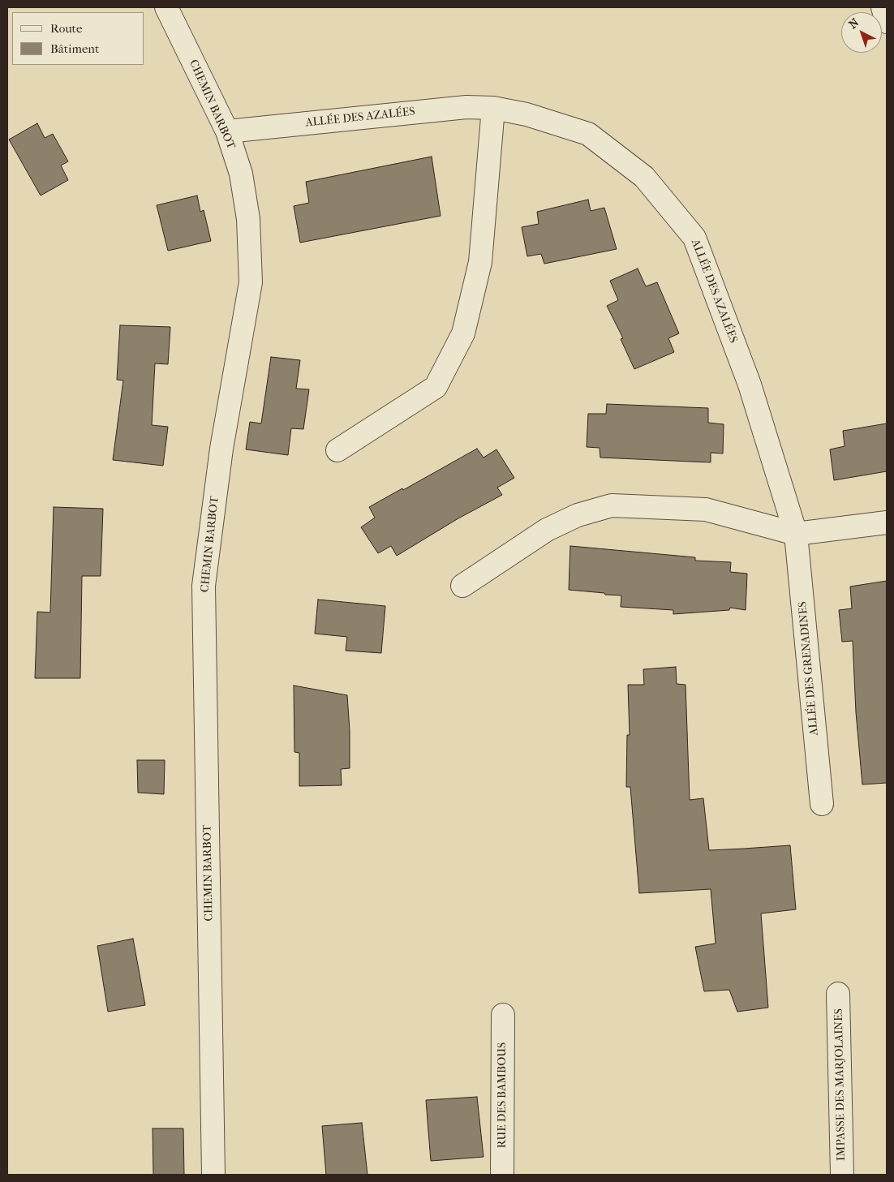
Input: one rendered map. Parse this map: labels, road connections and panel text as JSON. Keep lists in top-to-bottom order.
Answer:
{
  "streets": {
    "street": [
      "CHEMIN BARBOT",
      "ALLÉE DES AZALÉES",
      "ALLÉE DES GRENADINES",
      "IMPASSE DES MARJOLAINES",
      "RUE DES BAMBOUS"
    ]
  },
  "crossings": [
    ["CHEMIN BARBOT", "ALLÉE DES AZALÉES"],
    ["ALLÉE DES AZALÉES", "ALLÉE DES GRENADINES"]
  ],
  "legend": ["Route", "Bâtiment"],
  "north": "top left"
}
